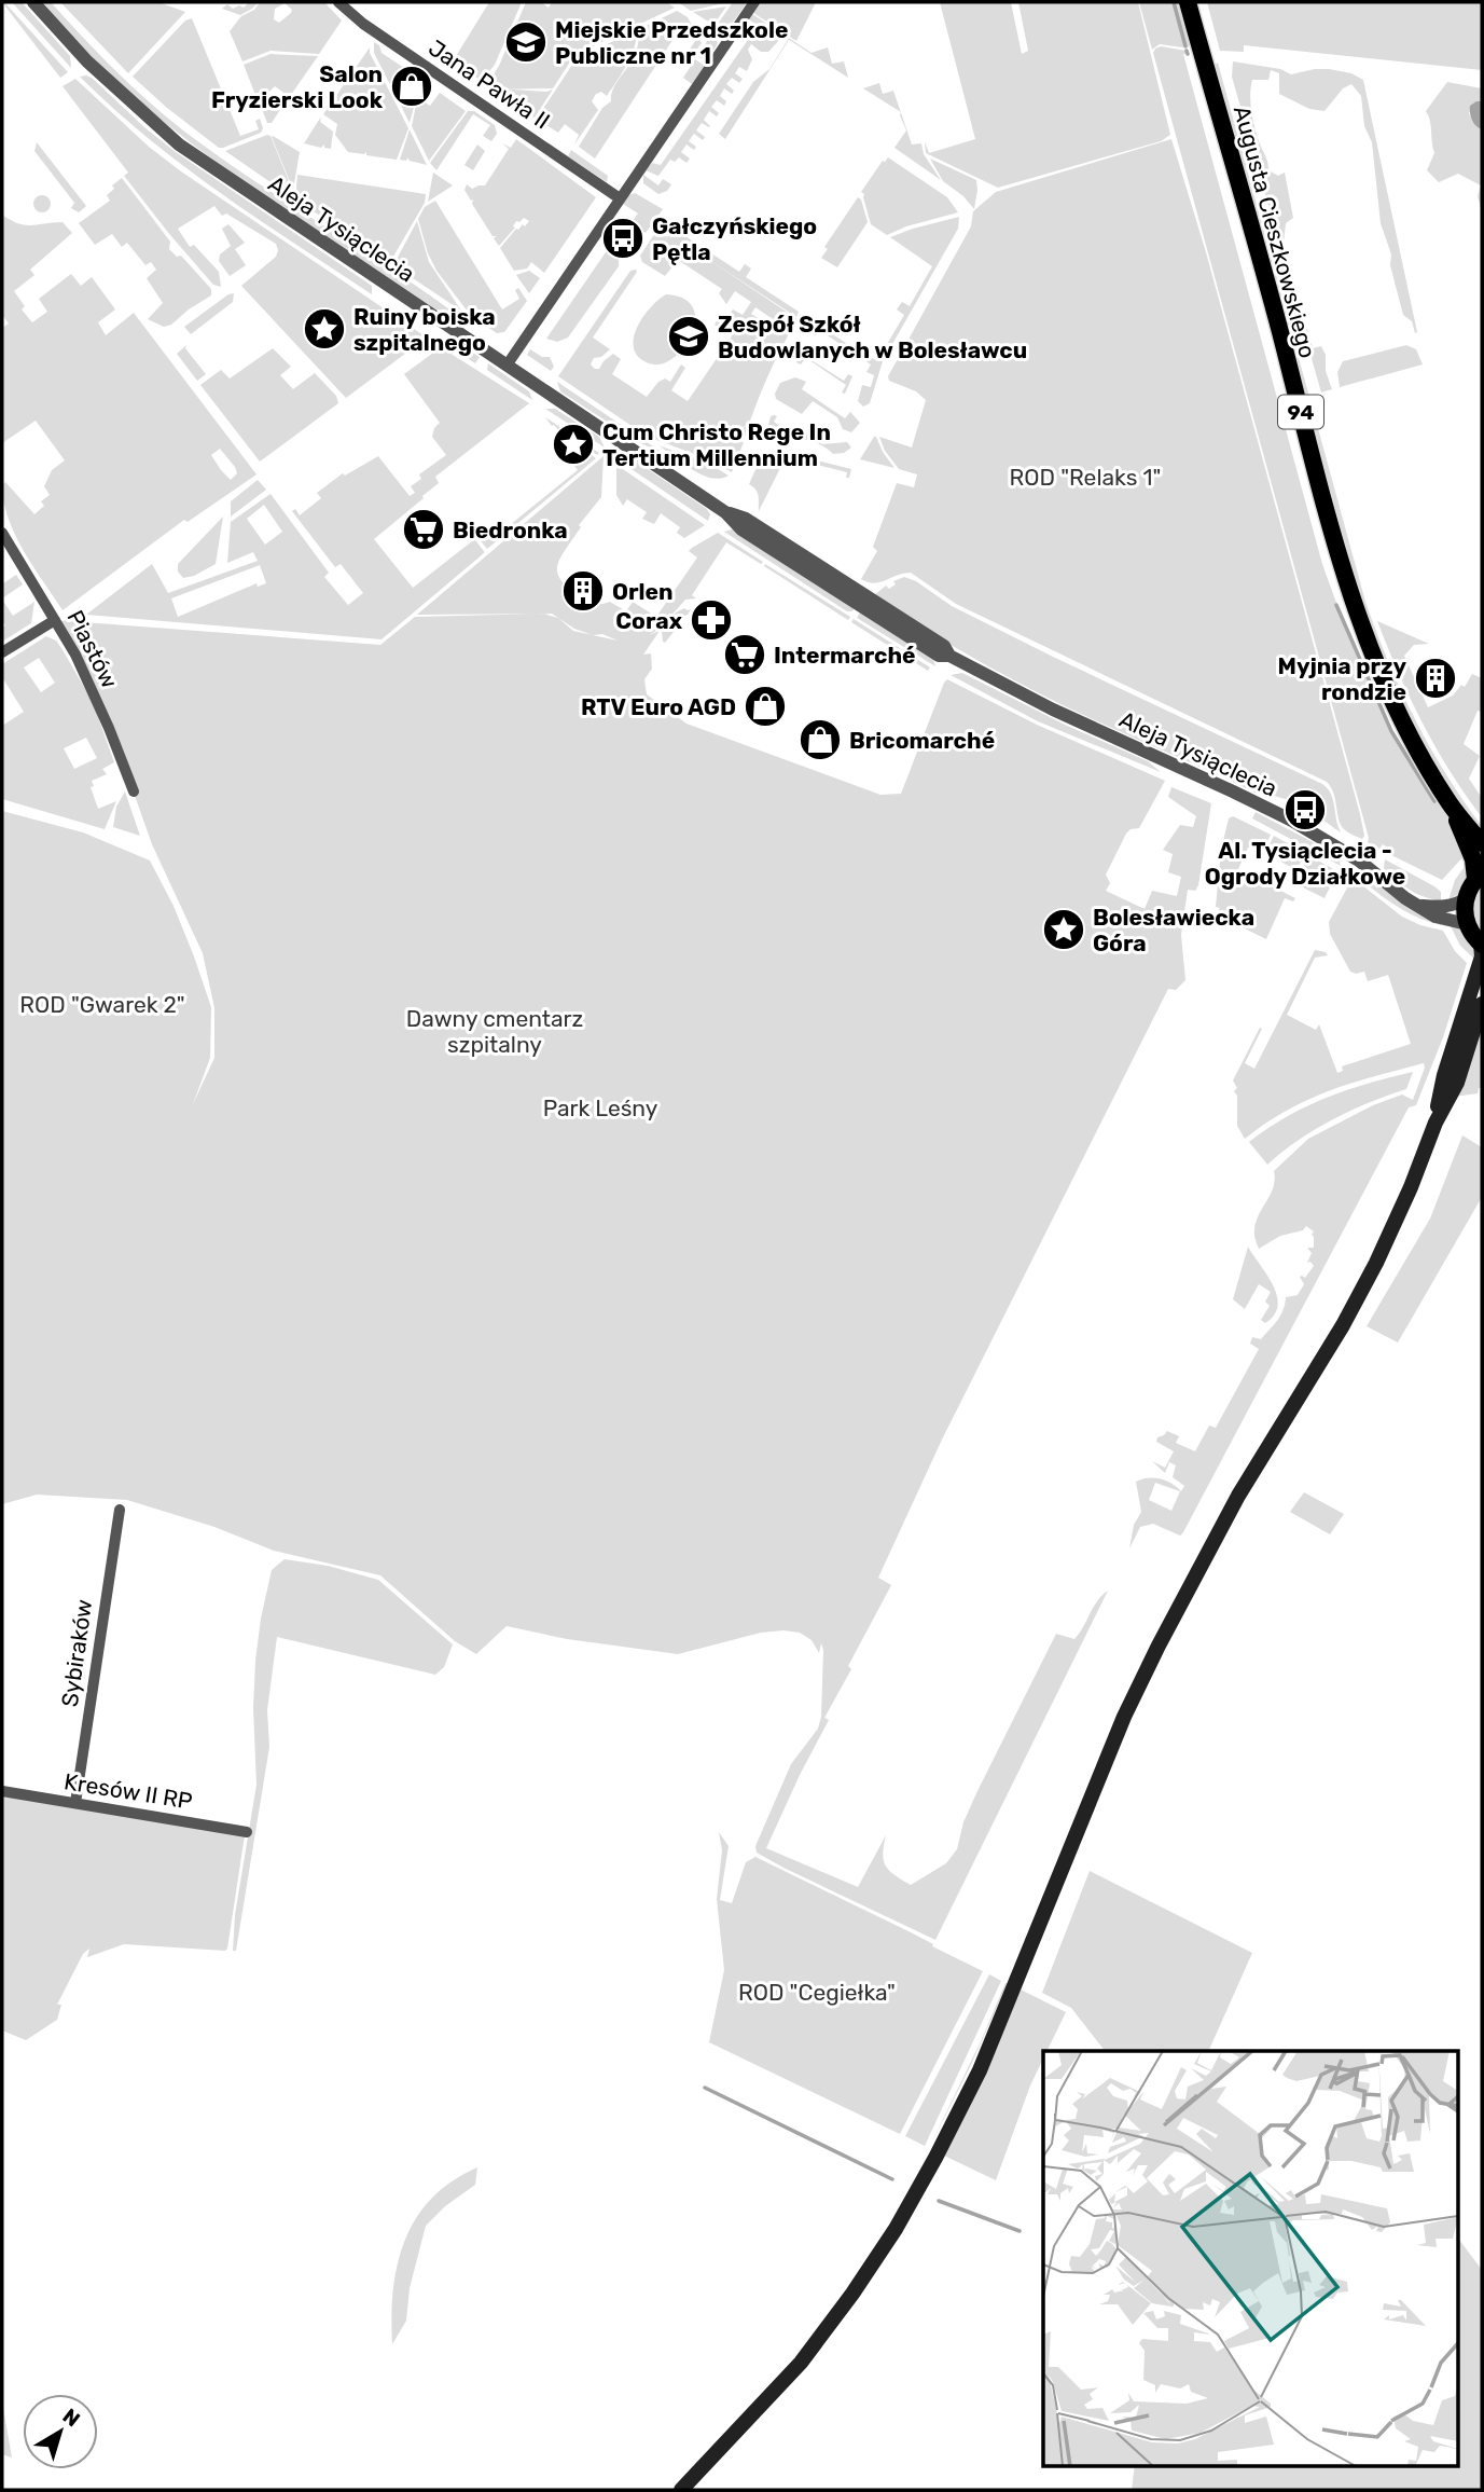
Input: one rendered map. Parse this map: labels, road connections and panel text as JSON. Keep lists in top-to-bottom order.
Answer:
{
  "streets": {
    "main road": ["Augusta Cieszkowskiego", "94"],
    "street": [
      "Jana Pawła II",
      "Aleja Tysiąclecia",
      "Piastów",
      "Sybiraków",
      "Kresów II RP"
    ]
  },
  "crossings": [
    ["Aleja Tysiąclecia", "94"],
    ["Augusta Cieszkowskiego", "94"],
    ["Sybiraków", "Kresów II RP"]
  ],
  "parks": [
    "ROD \"Relaks 1\"",
    "ROD \"Gwarek 2\"",
    "Dawny cmentarz szpitalny",
    "Park Leśny",
    "ROD \"Cegiełka\""
  ],
  "places": {
    "school or university": ["Miejskie Przedszkole Publiczne nr 1", "Zespół Szkół Budowlanych w Bolesławcu"],
    "shop": ["Salon Fryzierski Look", "RTV Euro AGD", "Bricomarché"],
    "bus stop": ["Gałczyńskiego Pętla", "Al. Tysiąclecia - Ogrody Działkowe"],
    "place": ["Ruiny boiska szpitalnego", "Cum Christo Rege In Tertium Millennium", "Bolesławiecka Góra"],
    "supermarket": ["Biedronka", "Intermarché"],
    "building": ["Orlen", "Myjnia przy rondzie"],
    "pharmacy": ["Corax"]
  },
  "north": "top right"
}
